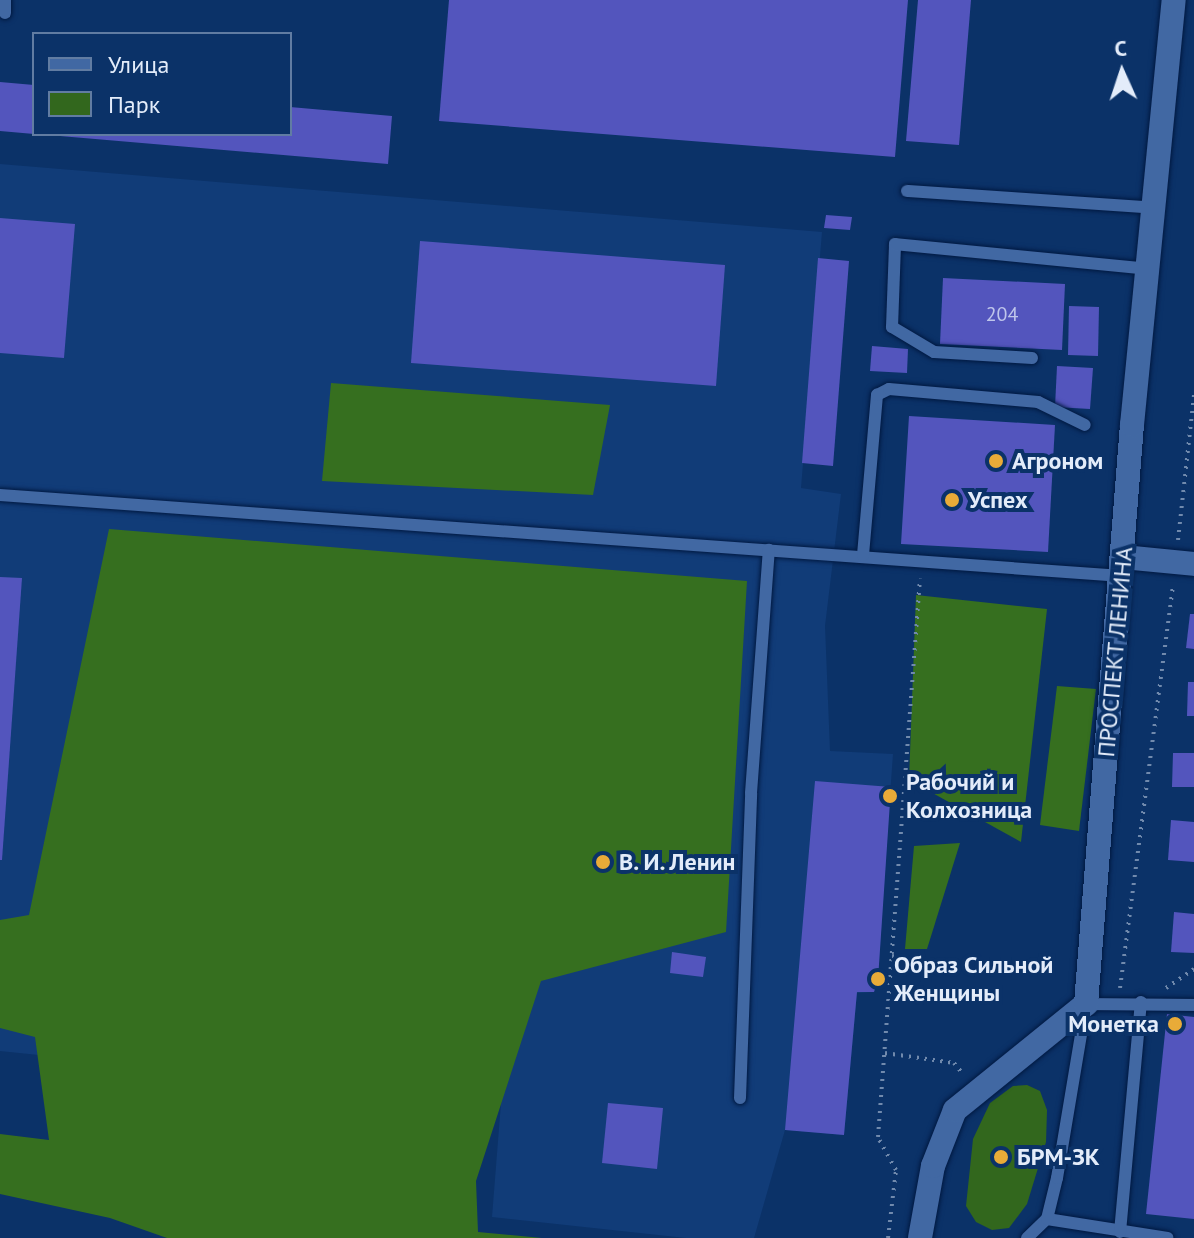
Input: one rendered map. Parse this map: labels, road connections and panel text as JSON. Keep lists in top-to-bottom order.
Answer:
{
  "streets": {
    "street": ["ПРОСПЕКТ ЛЕНИНА"]
  },
  "places": [
    "Агроном",
    "Успех",
    "Рабочий и Колхозница",
    "В. И. Ленин",
    "Образ Сильной Женщины",
    "Монетка",
    "БРМ-ЗК"
  ],
  "house_numbers": ["204"],
  "legend": ["Улица", "Парк"],
  "north": "top"
}
